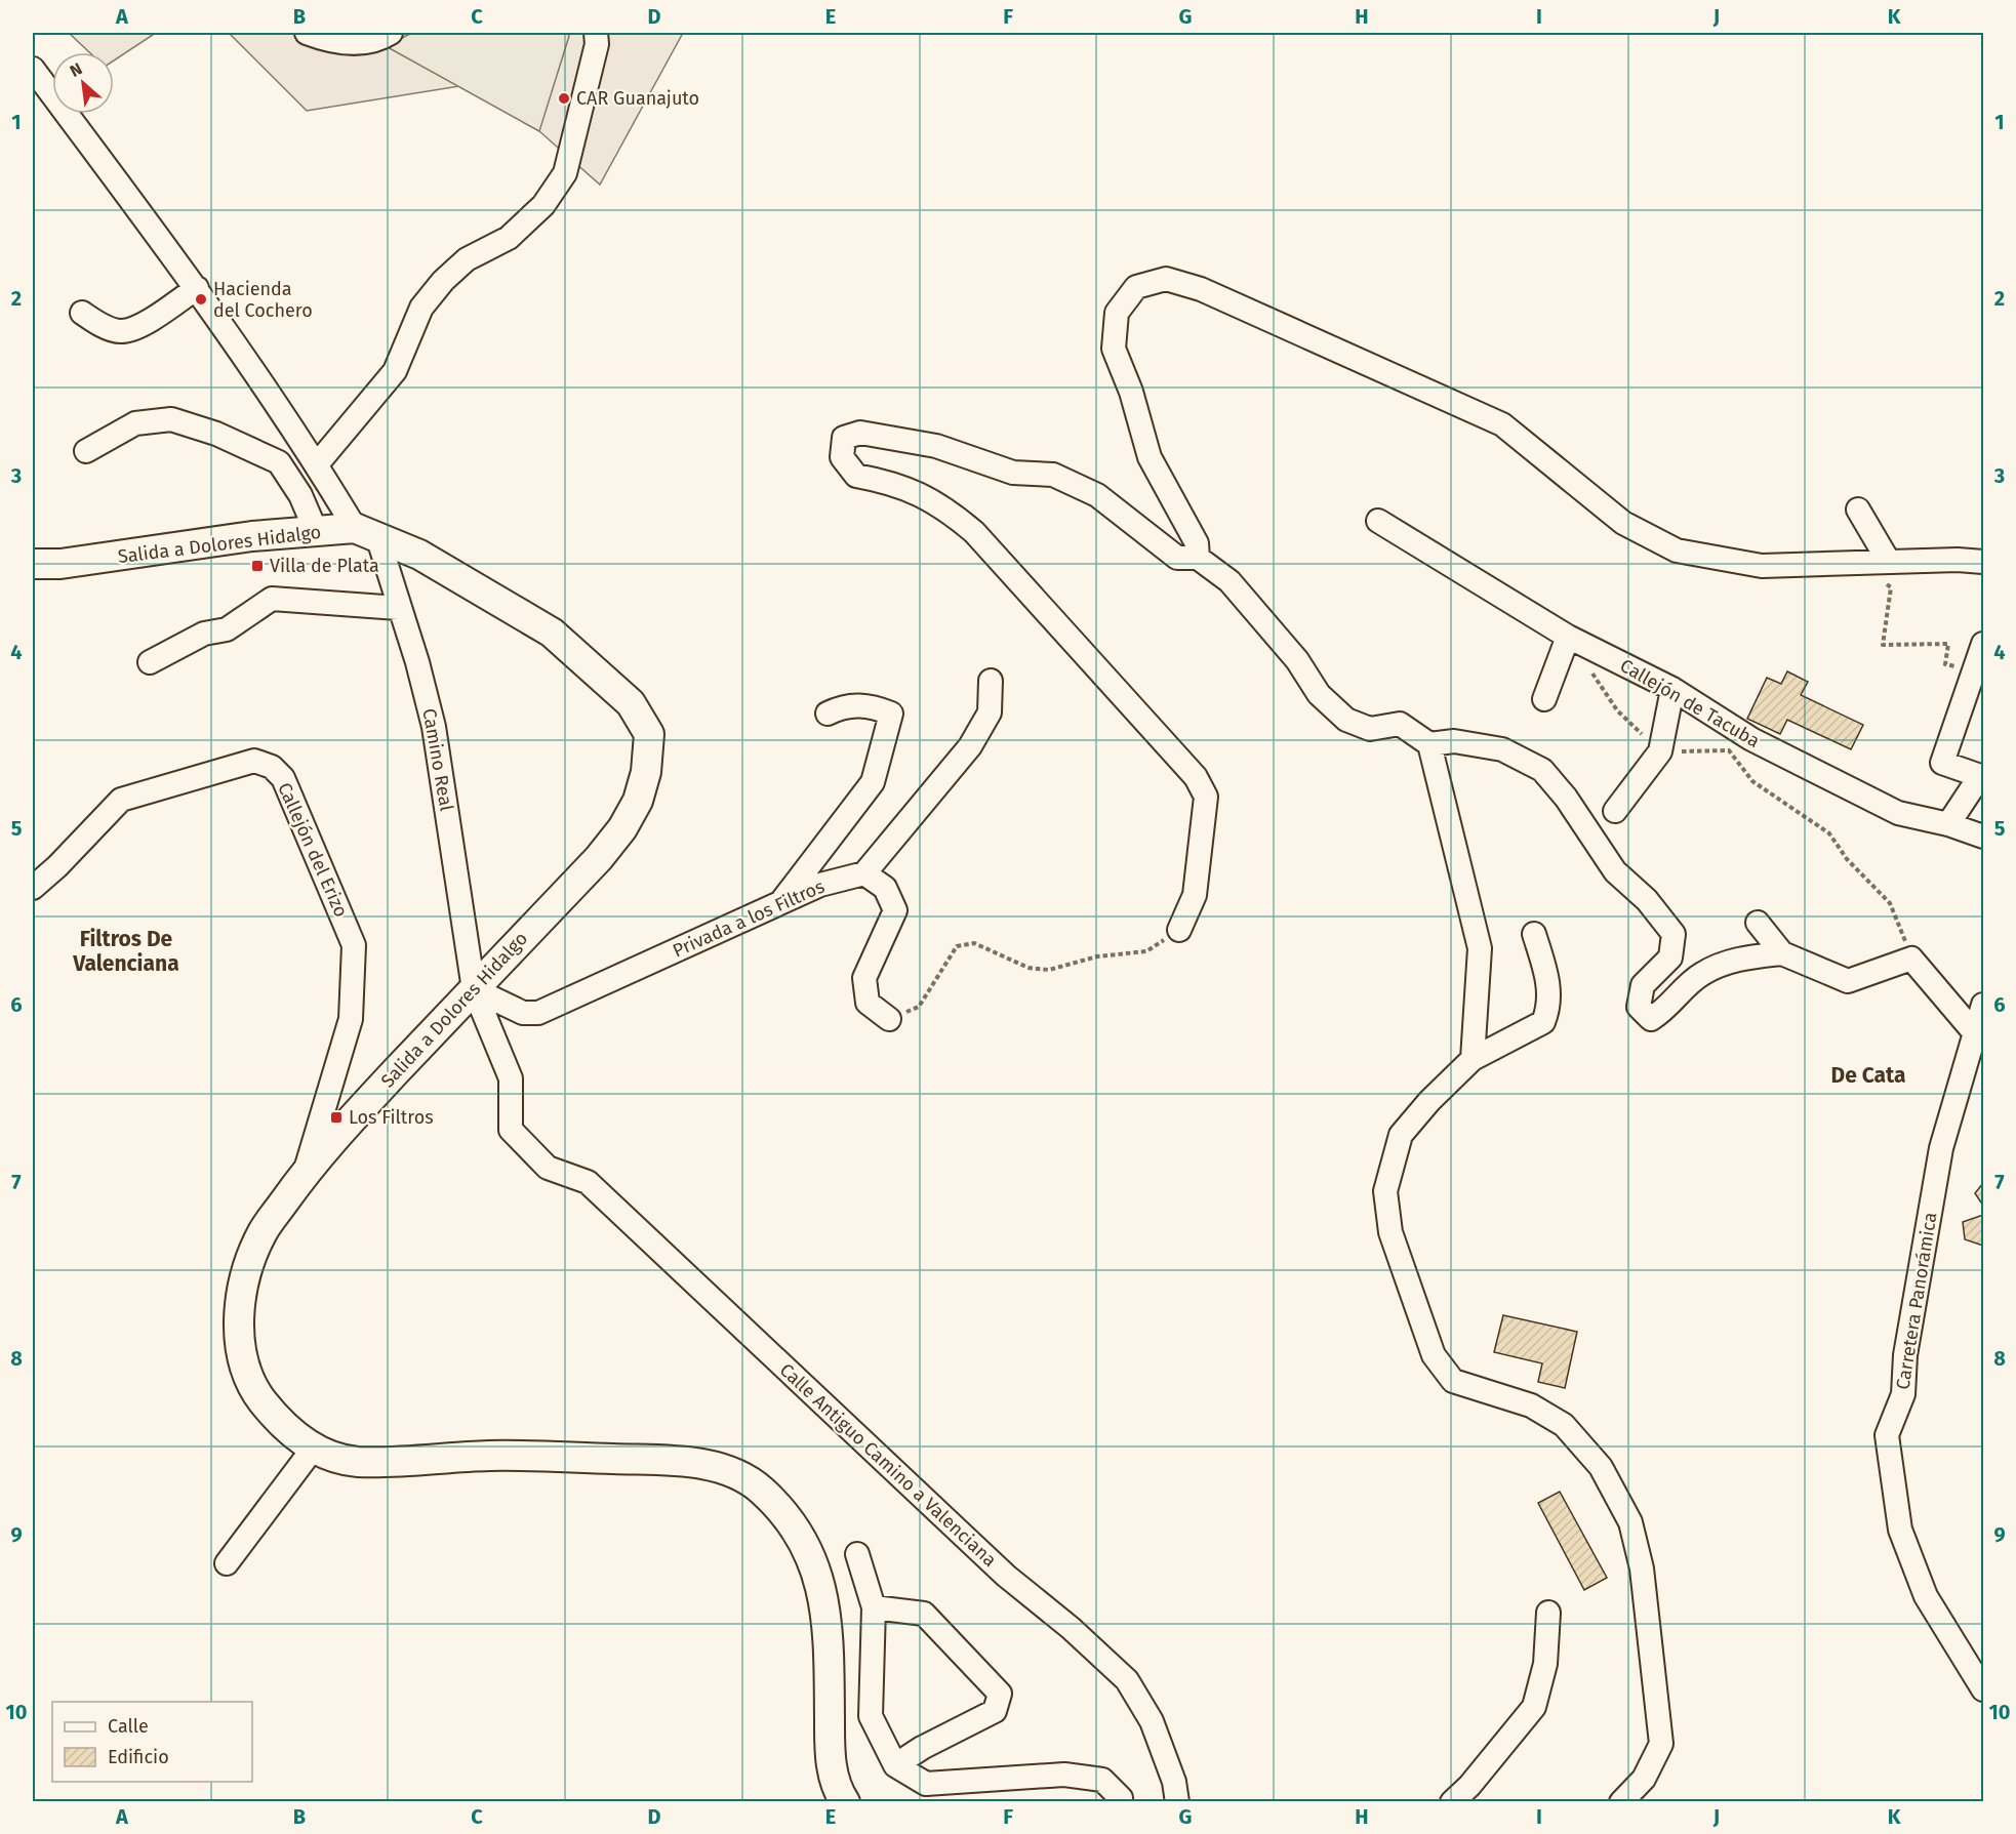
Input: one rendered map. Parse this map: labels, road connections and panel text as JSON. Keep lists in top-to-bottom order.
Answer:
{
  "streets": {
    "main road": ["Salida a Dolores Hidalgo"],
    "street": [
      "Callejón de Tacuba",
      "Camino Real",
      "Callejón del Erizo",
      "Privada a los Filtros",
      "Carretera Panorámica",
      "Calle Antiguo Camino a Valenciana"
    ]
  },
  "crossings": [
    ["Salida a Dolores Hidalgo", "Camino Real"],
    ["Salida a Dolores Hidalgo", "Callejón del Erizo"],
    ["Salida a Dolores Hidalgo", "Privada a los Filtros"],
    ["Salida a Dolores Hidalgo", "Calle Antiguo Camino a Valenciana"],
    ["Camino Real", "Privada a los Filtros"],
    ["Camino Real", "Calle Antiguo Camino a Valenciana"],
    ["Privada a los Filtros", "Calle Antiguo Camino a Valenciana"]
  ],
  "districts": ["Filtros De Valenciana", "De Cata"],
  "places": {
    "other": ["CAR Guanajuto", "Hacienda del Cochero"],
    "transit": ["Villa de Plata", "Los Filtros"]
  },
  "legend": ["Calle", "Edificio"],
  "north": "top left",
  "grid": {
    "columns": [
      "A",
      "B",
      "C",
      "D",
      "E",
      "F",
      "G",
      "H",
      "I",
      "J",
      "K"
    ],
    "rows": [
      "1",
      "2",
      "3",
      "4",
      "5",
      "6",
      "7",
      "8",
      "9",
      "10"
    ]
  }
}
